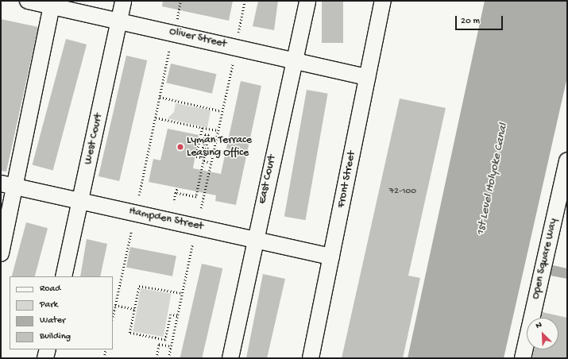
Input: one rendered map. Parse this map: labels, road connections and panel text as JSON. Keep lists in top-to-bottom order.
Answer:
{
  "streets": {
    "street": [
      "Oliver Street",
      "West Court",
      "East Court",
      "Front Street",
      "Hampden Street",
      "Open Square Way"
    ]
  },
  "crossings": [
    ["Oliver Street", "West Court"],
    ["Oliver Street", "East Court"],
    ["Oliver Street", "Front Street"],
    ["West Court", "Hampden Street"],
    ["East Court", "Hampden Street"],
    ["Front Street", "Hampden Street"]
  ],
  "water": ["1st Level Holyoke Canal"],
  "places": ["Lyman Terrace Leasing Office"],
  "house_numbers": ["72-100"],
  "legend": [
    "Road",
    "Park",
    "Water",
    "Building"
  ],
  "scale_bar": "20 m",
  "north": "top left"
}
